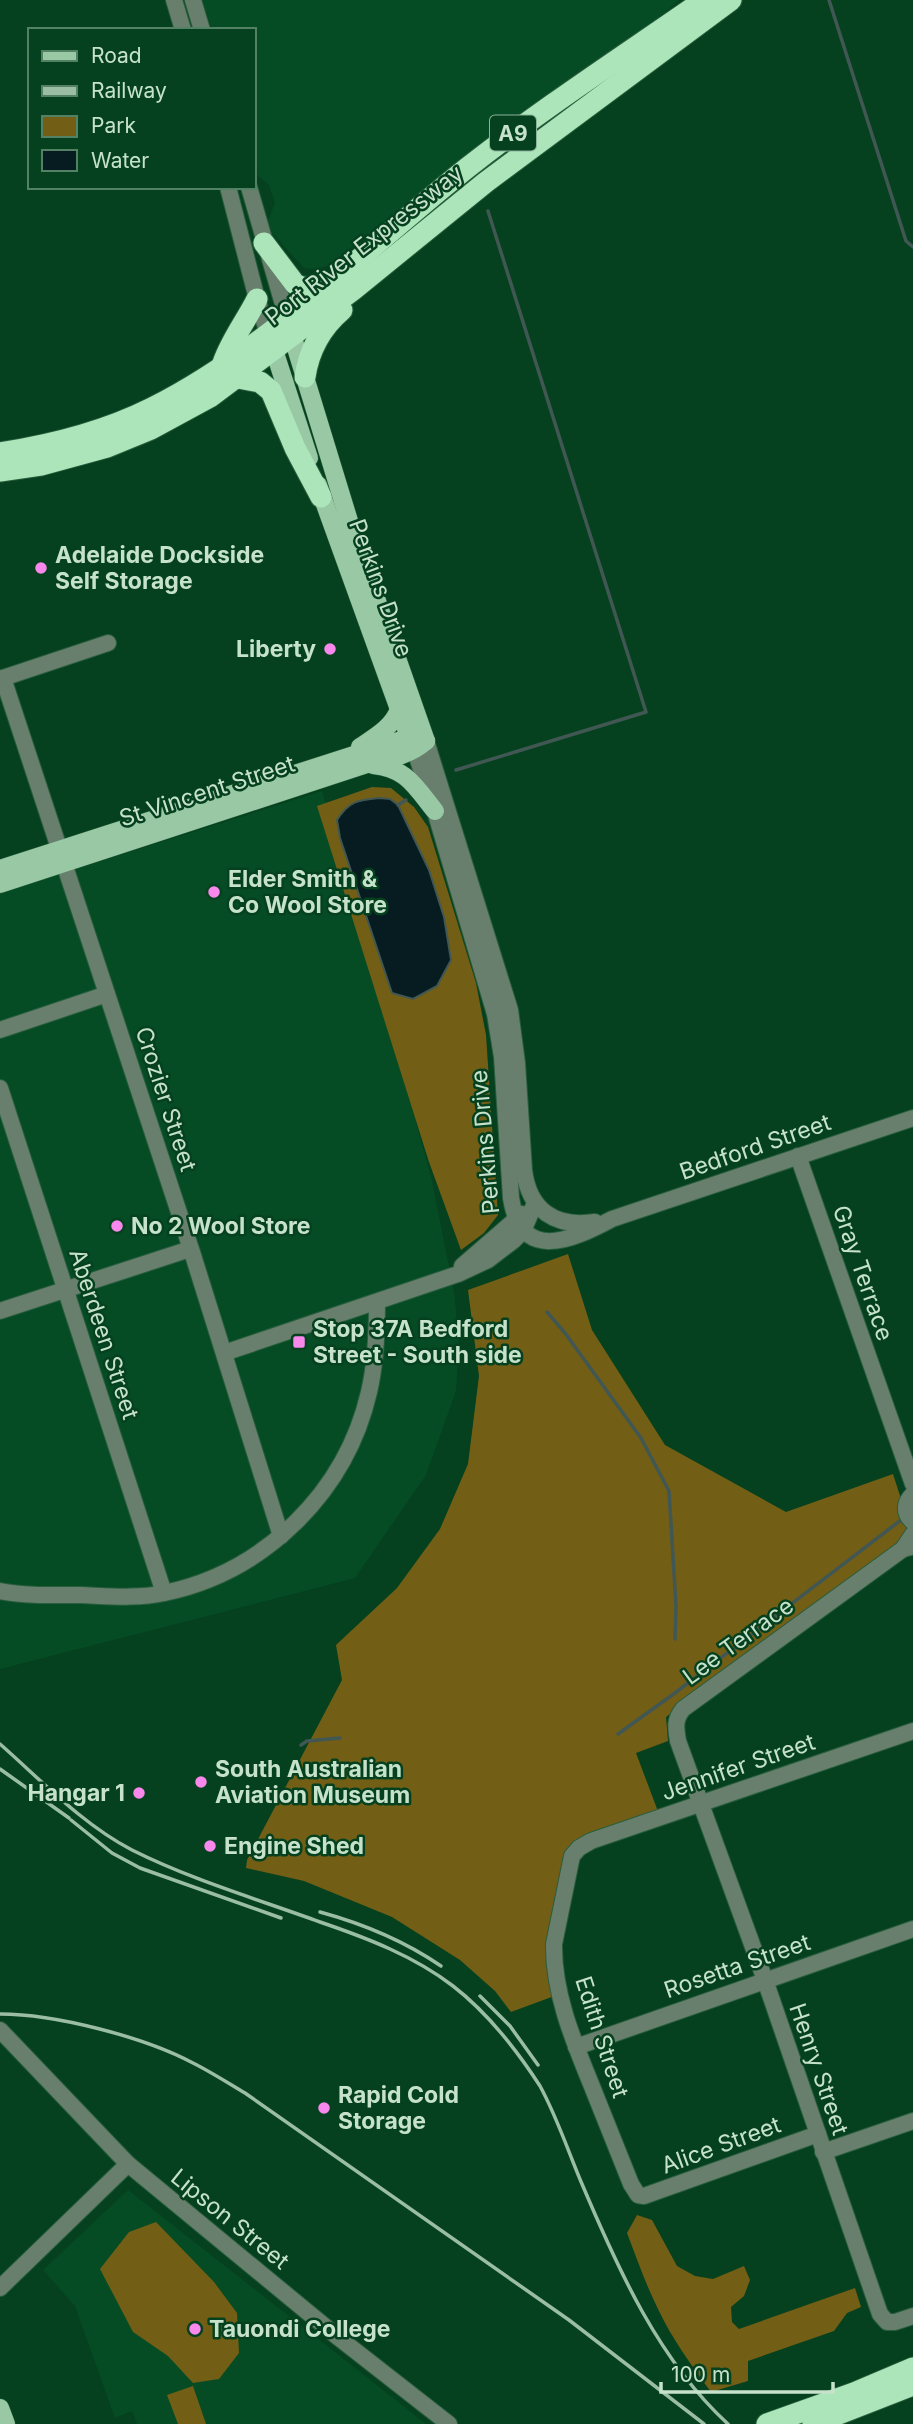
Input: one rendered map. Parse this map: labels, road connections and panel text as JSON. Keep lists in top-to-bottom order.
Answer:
{
  "streets": {
    "highway": ["A9", "Port River Expressway"],
    "main road": ["Perkins Drive", "St Vincent Street"],
    "street": [
      "Crozier Street",
      "Bedford Street",
      "Gray Terrace",
      "Aberdeen Street",
      "Lee Terrace",
      "Jennifer Street",
      "Rosetta Street",
      "Edith Street",
      "Henry Street",
      "Alice Street",
      "Lipson Street"
    ]
  },
  "crossings": [
    ["Port River Expressway", "Perkins Drive"],
    ["Perkins Drive", "St Vincent Street"],
    ["Perkins Drive", "Bedford Street"],
    ["St Vincent Street", "Crozier Street"],
    ["Bedford Street", "Gray Terrace"],
    ["Lee Terrace", "Jennifer Street"],
    ["Lee Terrace", "Henry Street"],
    ["Jennifer Street", "Edith Street"],
    ["Jennifer Street", "Henry Street"],
    ["Rosetta Street", "Edith Street"],
    ["Rosetta Street", "Henry Street"],
    ["Edith Street", "Alice Street"],
    ["Henry Street", "Alice Street"]
  ],
  "places": {
    "other": [
      "Adelaide Dockside Self Storage",
      "Liberty",
      "Elder Smith & Co Wool Store",
      "No 2 Wool Store",
      "South Australian Aviation Museum",
      "Hangar 1",
      "Engine Shed",
      "Rapid Cold Storage",
      "Tauondi College"
    ],
    "transit": ["Stop 37A Bedford Street - South side"]
  },
  "legend": [
    "Road",
    "Railway",
    "Park",
    "Water"
  ],
  "scale_bar": "100 m"
}
